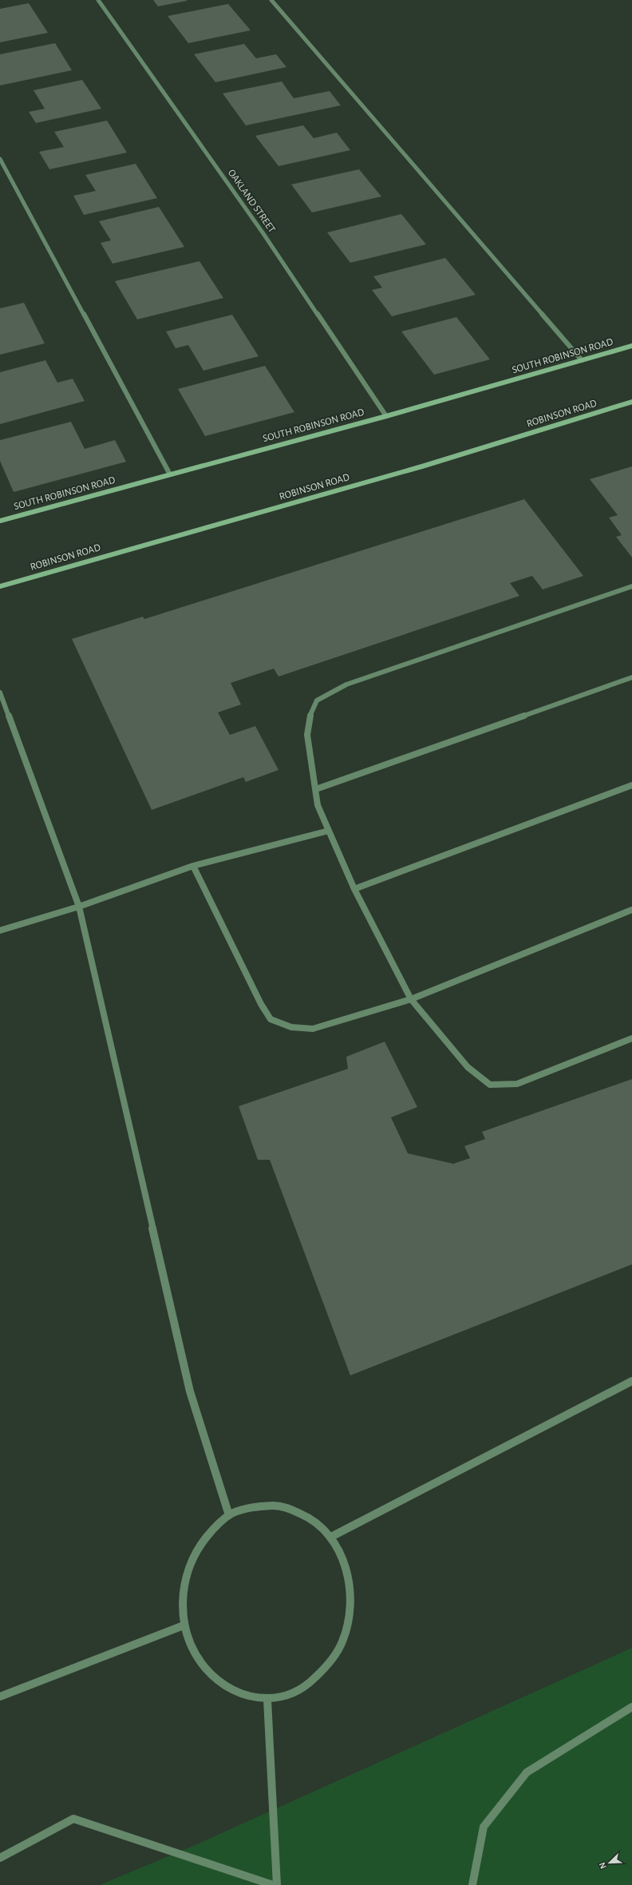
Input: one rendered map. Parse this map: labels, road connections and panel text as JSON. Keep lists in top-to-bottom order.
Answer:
{
  "streets": {
    "street": ["OAKLAND STREET", "SOUTH ROBINSON ROAD", "ROBINSON ROAD"]
  },
  "crossings": [
    ["OAKLAND STREET", "SOUTH ROBINSON ROAD"]
  ],
  "north": "bottom left"
}
